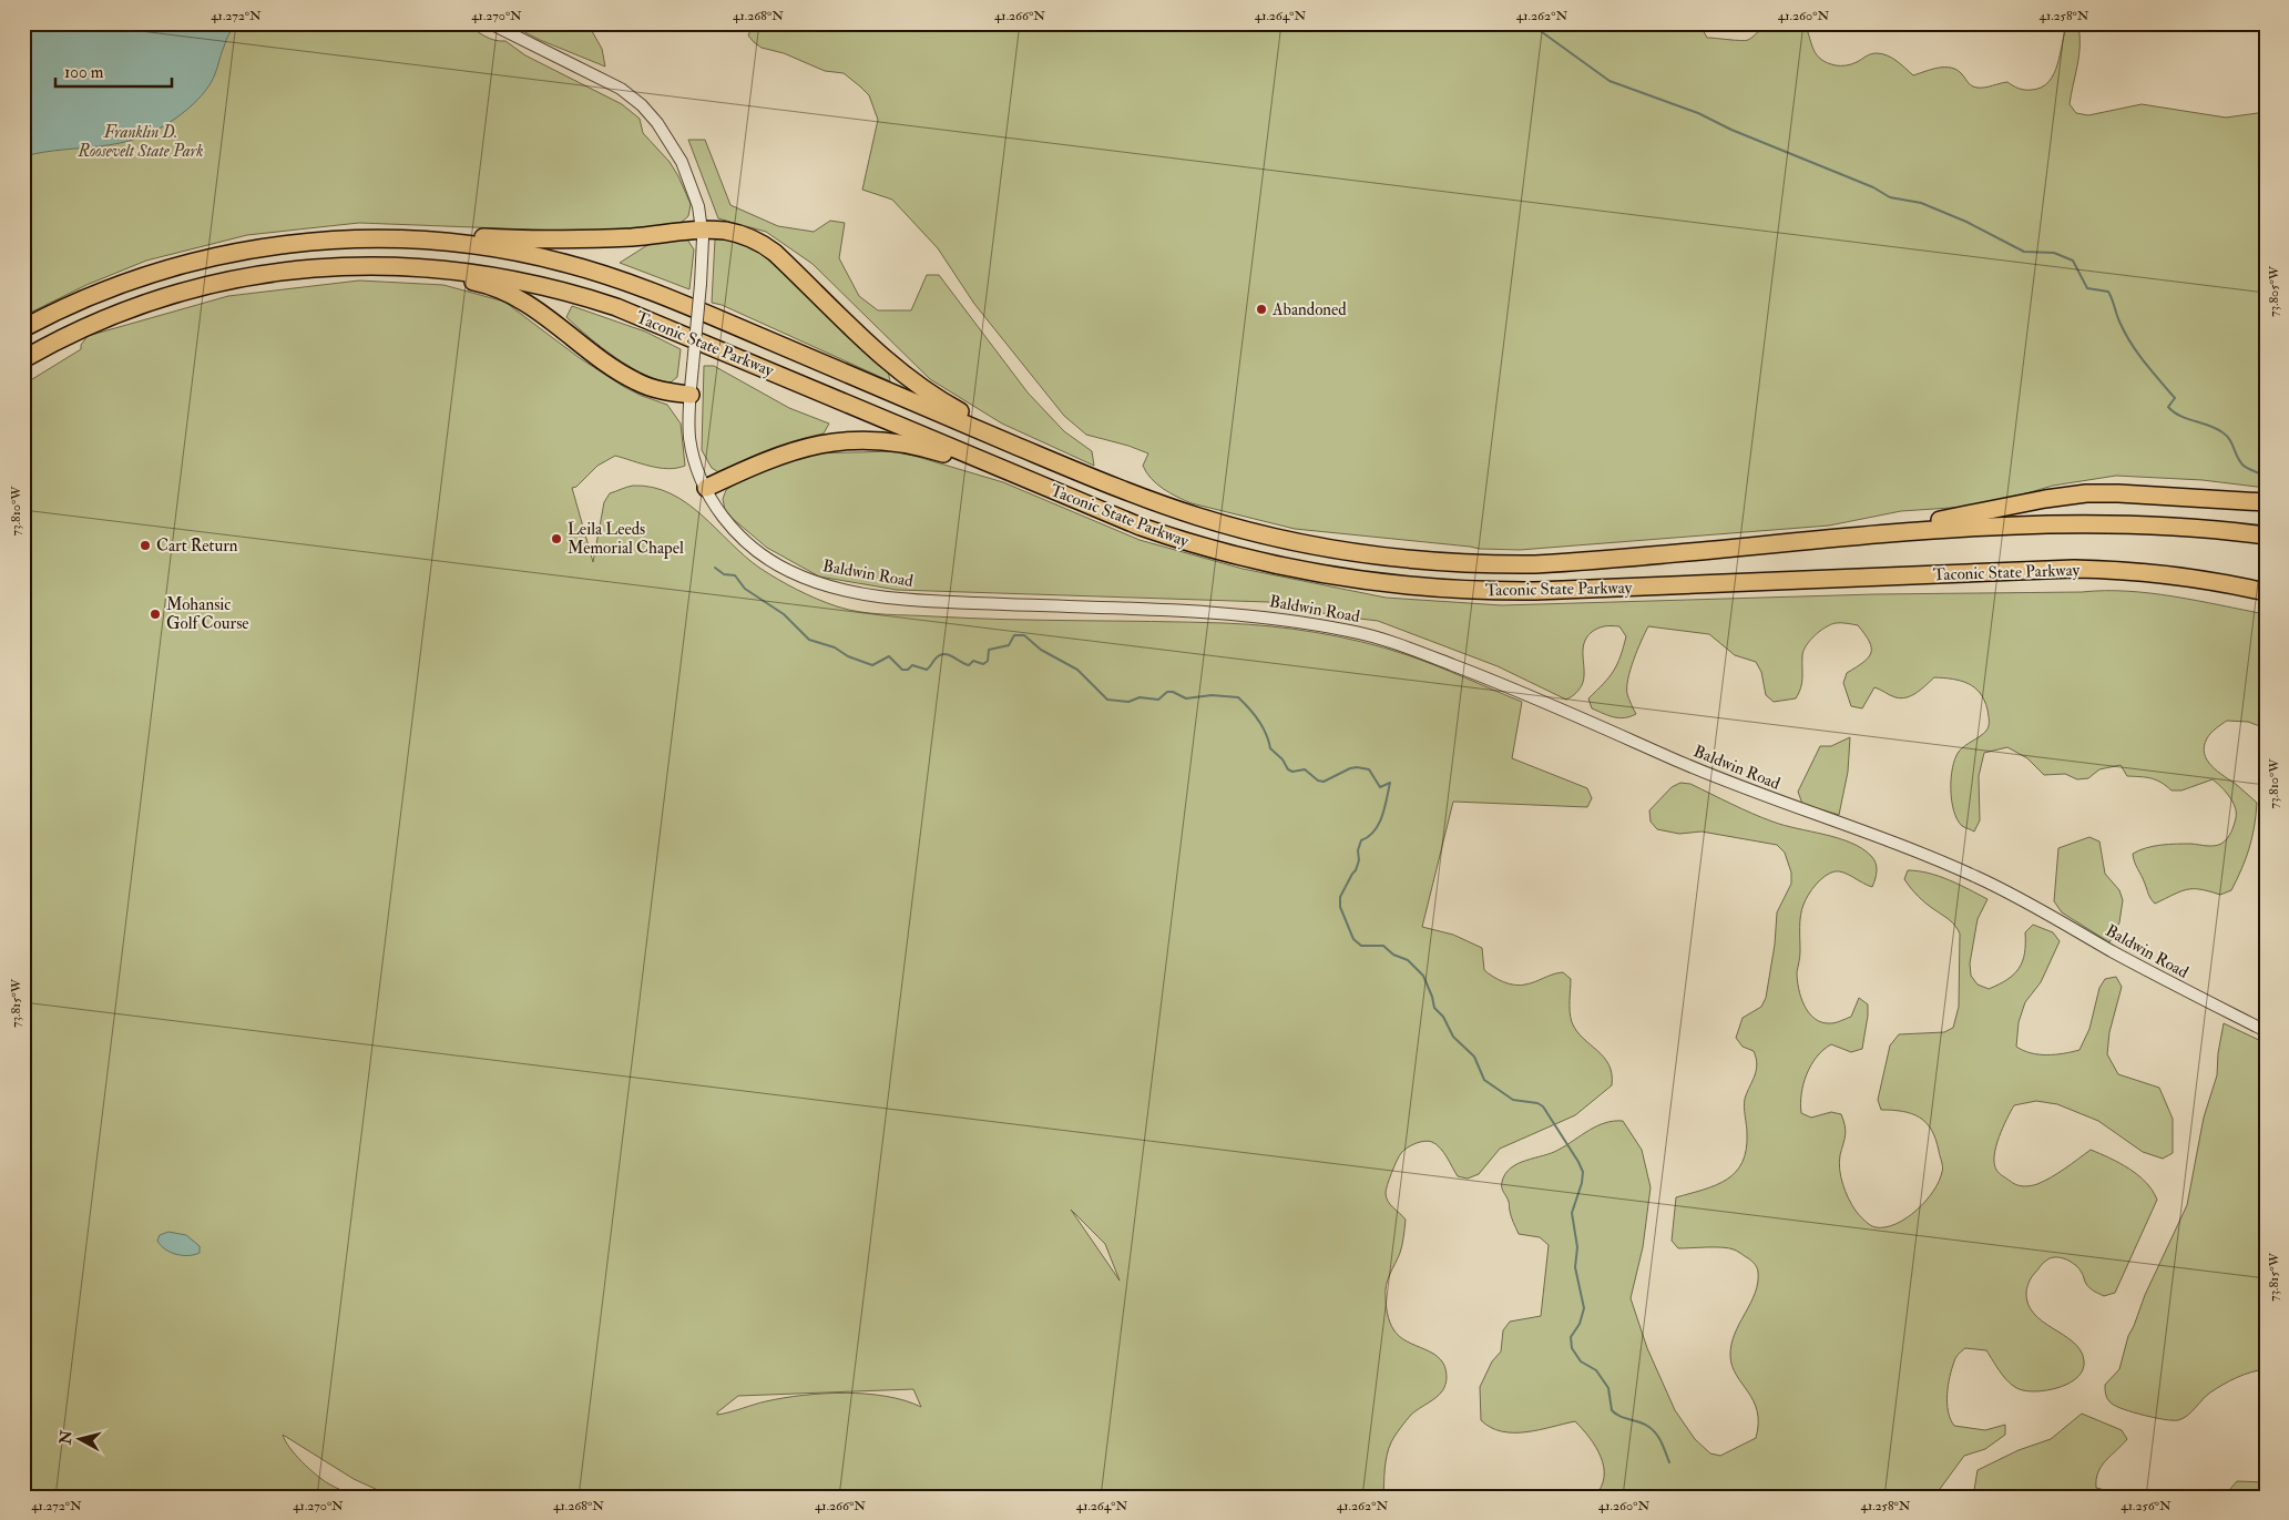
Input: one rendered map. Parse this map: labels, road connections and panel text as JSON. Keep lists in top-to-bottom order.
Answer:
{
  "streets": {
    "highway": ["Taconic State Parkway"],
    "street": ["Baldwin Road"]
  },
  "parks": ["Franklin D. Roosevelt State Park"],
  "places": [
    "Abandoned",
    "Leila Leeds Memorial Chapel",
    "Cart Return",
    "Mohansic Golf Course"
  ],
  "scale_bar": "100 m",
  "north": "left",
  "coordinates": [
    "41.272°N",
    "41.270°N",
    "41.268°N",
    "41.266°N",
    "41.264°N",
    "41.262°N",
    "41.260°N",
    "41.258°N",
    "73.805°W",
    "73.810°W",
    "73.815°W",
    "41.256°N"
  ]
}
